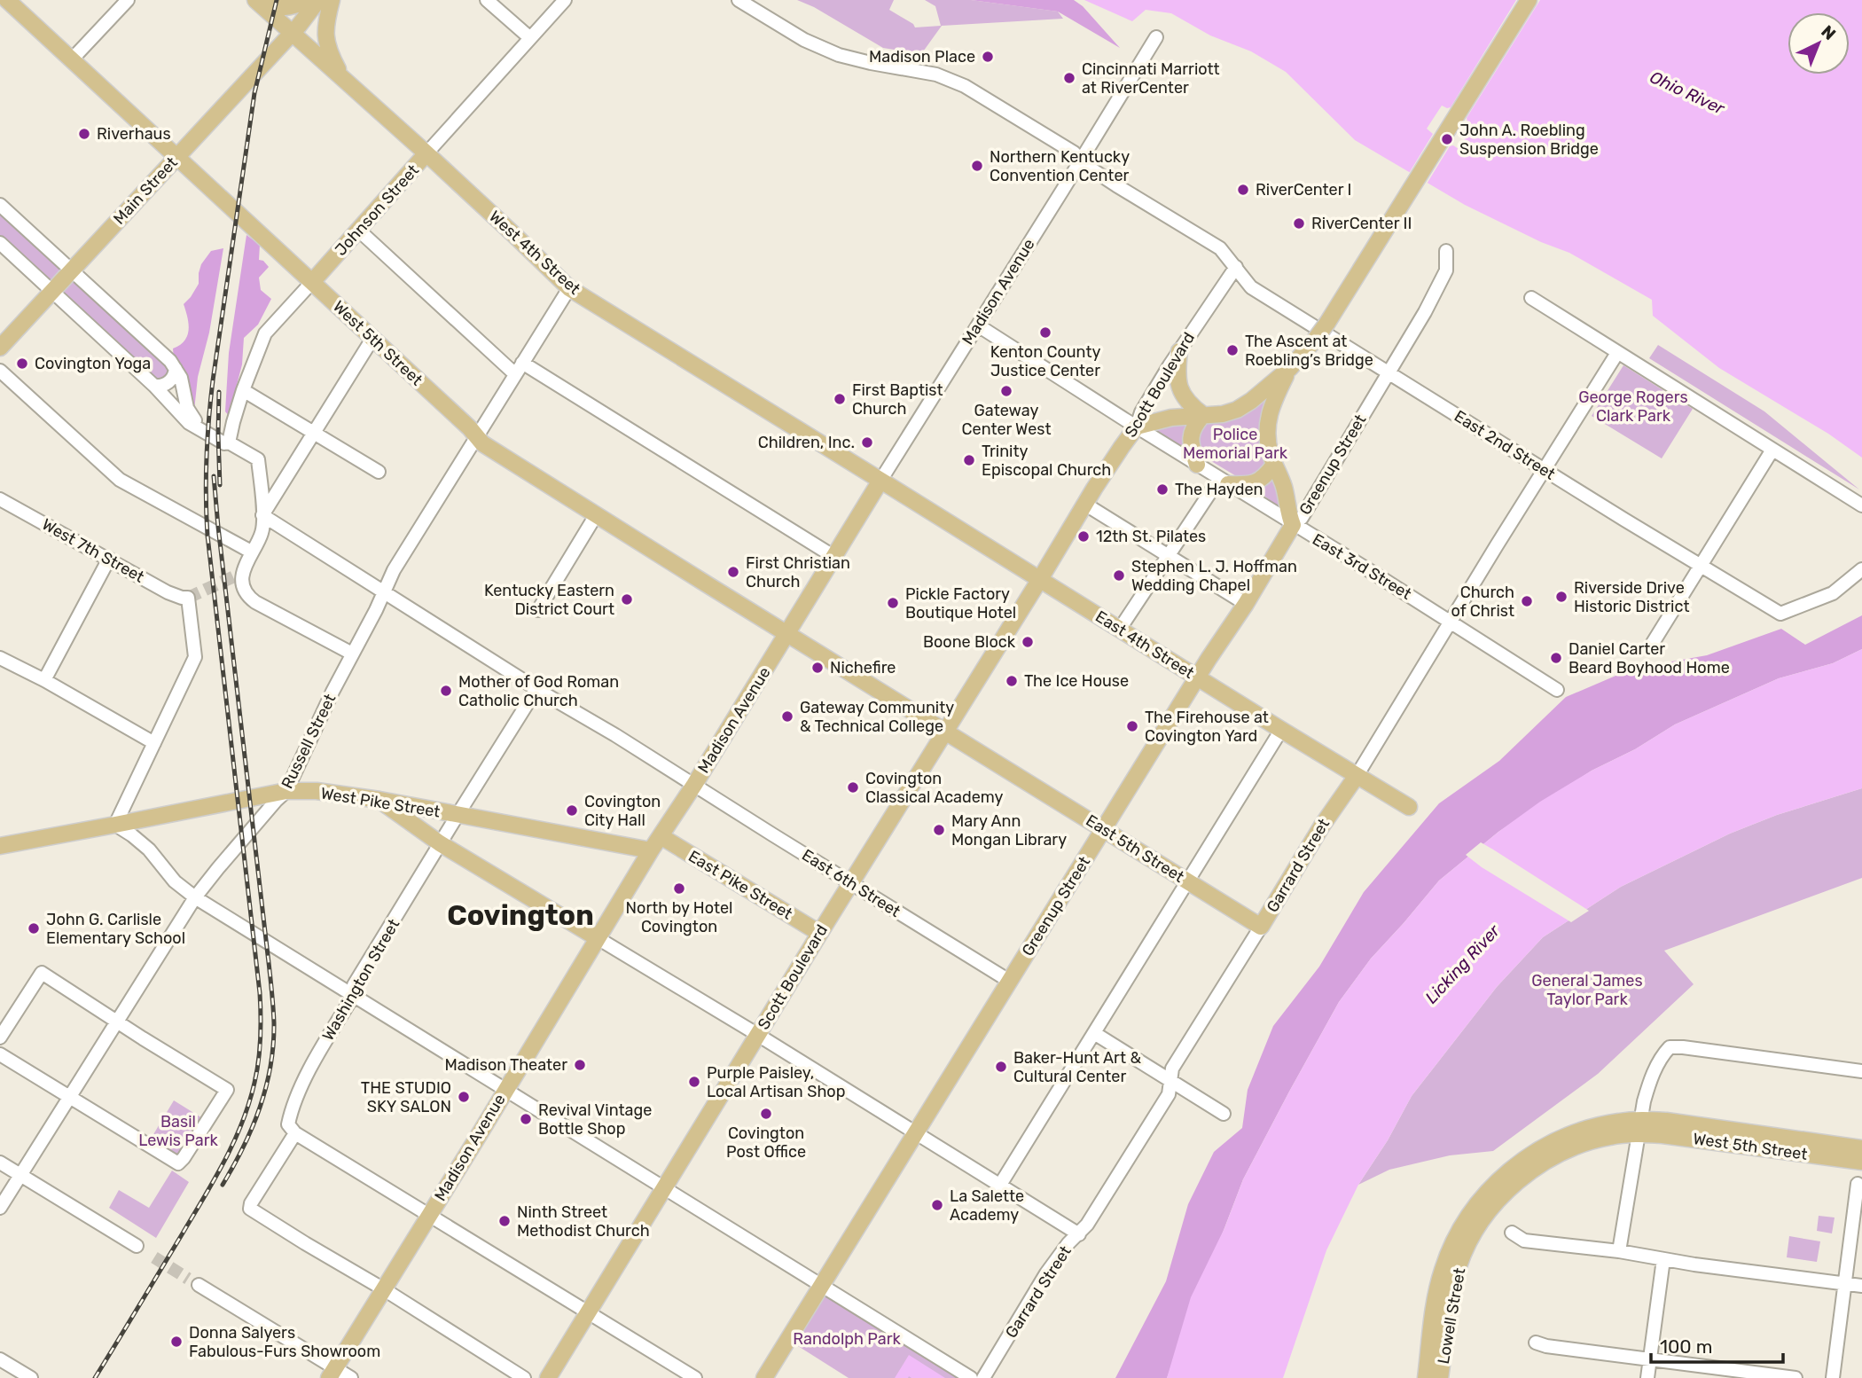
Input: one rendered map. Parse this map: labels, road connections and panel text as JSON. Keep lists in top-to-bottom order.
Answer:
{
  "streets": {
    "main road": [
      "Main Street",
      "Johnson Street",
      "West 4th Street",
      "Madison Avenue",
      "West 5th Street",
      "Scott Boulevard",
      "Greenup Street",
      "East 4th Street",
      "West Pike Street",
      "East 5th Street",
      "Garrard Street",
      "East Pike Street",
      "Lowell Street"
    ],
    "street": [
      "East 2nd Street",
      "West 7th Street",
      "East 3rd Street",
      "Russell Street",
      "East 6th Street",
      "Washington Street"
    ]
  },
  "crossings": [
    ["Main Street", "West 4th Street"],
    ["Main Street", "West 5th Street"],
    ["Johnson Street", "West 4th Street"],
    ["Johnson Street", "West 5th Street"],
    ["West 4th Street", "Madison Avenue"],
    ["West 4th Street", "East 4th Street"],
    ["West 4th Street", "Russell Street"],
    ["Madison Avenue", "West 5th Street"],
    ["Madison Avenue", "East 2nd Street"],
    ["Madison Avenue", "East 3rd Street"],
    ["Madison Avenue", "East 4th Street"],
    ["Madison Avenue", "West Pike Street"],
    ["Madison Avenue", "East 5th Street"],
    ["Madison Avenue", "East 6th Street"],
    ["Madison Avenue", "East Pike Street"],
    ["West 5th Street", "Russell Street"],
    ["West 5th Street", "East 5th Street"],
    ["West 5th Street", "Lowell Street"],
    ["Scott Boulevard", "East 2nd Street"],
    ["Scott Boulevard", "East 3rd Street"],
    ["Scott Boulevard", "East 4th Street"],
    ["Scott Boulevard", "East 5th Street"],
    ["Scott Boulevard", "East 6th Street"],
    ["Scott Boulevard", "East Pike Street"],
    ["East 2nd Street", "Greenup Street"],
    ["East 2nd Street", "Garrard Street"],
    ["Greenup Street", "East 3rd Street"],
    ["Greenup Street", "East 4th Street"],
    ["Greenup Street", "East 5th Street"],
    ["Greenup Street", "East 6th Street"],
    ["East 3rd Street", "Garrard Street"],
    ["East 4th Street", "Garrard Street"],
    ["Russell Street", "West Pike Street"],
    ["Russell Street", "East 6th Street"],
    ["West Pike Street", "Washington Street"],
    ["East 5th Street", "Garrard Street"],
    ["East 6th Street", "Washington Street"]
  ],
  "districts": ["Covington"],
  "water": ["Ohio River", "Licking River"],
  "parks": [
    "George Rogers Clark Park",
    "Police Memorial Park",
    "General James Taylor Park",
    "Basil Lewis Park",
    "Randolph Park"
  ],
  "places": [
    "Madison Place",
    "Cincinnati Marriott at RiverCenter",
    "Riverhaus",
    "John A. Roebling Suspension Bridge",
    "Northern Kentucky Convention Center",
    "RiverCenter I",
    "RiverCenter II",
    "Kenton County Justice Center",
    "The Ascent at Roebling’s Bridge",
    "Covington Yoga",
    "Gateway Center West",
    "First Baptist Church",
    "Children, Inc.",
    "Trinity Episcopal Church",
    "The Hayden",
    "12th St. Pilates",
    "First Christian Church",
    "Stephen L. J. Hoffman Wedding Chapel",
    "Riverside Drive Historic District",
    "Kentucky Eastern District Court",
    "Church of Christ",
    "Pickle Factory Boutique Hotel",
    "Boone Block",
    "Daniel Carter Beard Boyhood Home",
    "Nichefire",
    "The Ice House",
    "Mother of God Roman Catholic Church",
    "Gateway Community & Technical College",
    "The Firehouse at Covington Yard",
    "Covington Classical Academy",
    "Covington City Hall",
    "Mary Ann Mongan Library",
    "North by Hotel Covington",
    "John G. Carlisle Elementary School",
    "Madison Theater",
    "Baker-Hunt Art & Cultural Center",
    "Purple Paisley, Local Artisan Shop",
    "THE STUDIO SKY SALON",
    "Covington Post Office",
    "Revival Vintage Bottle Shop",
    "La Salette Academy",
    "Ninth Street Methodist Church",
    "Donna Salyers Fabulous-Furs Showroom"
  ],
  "scale_bar": "100 m",
  "north": "top right"
}
